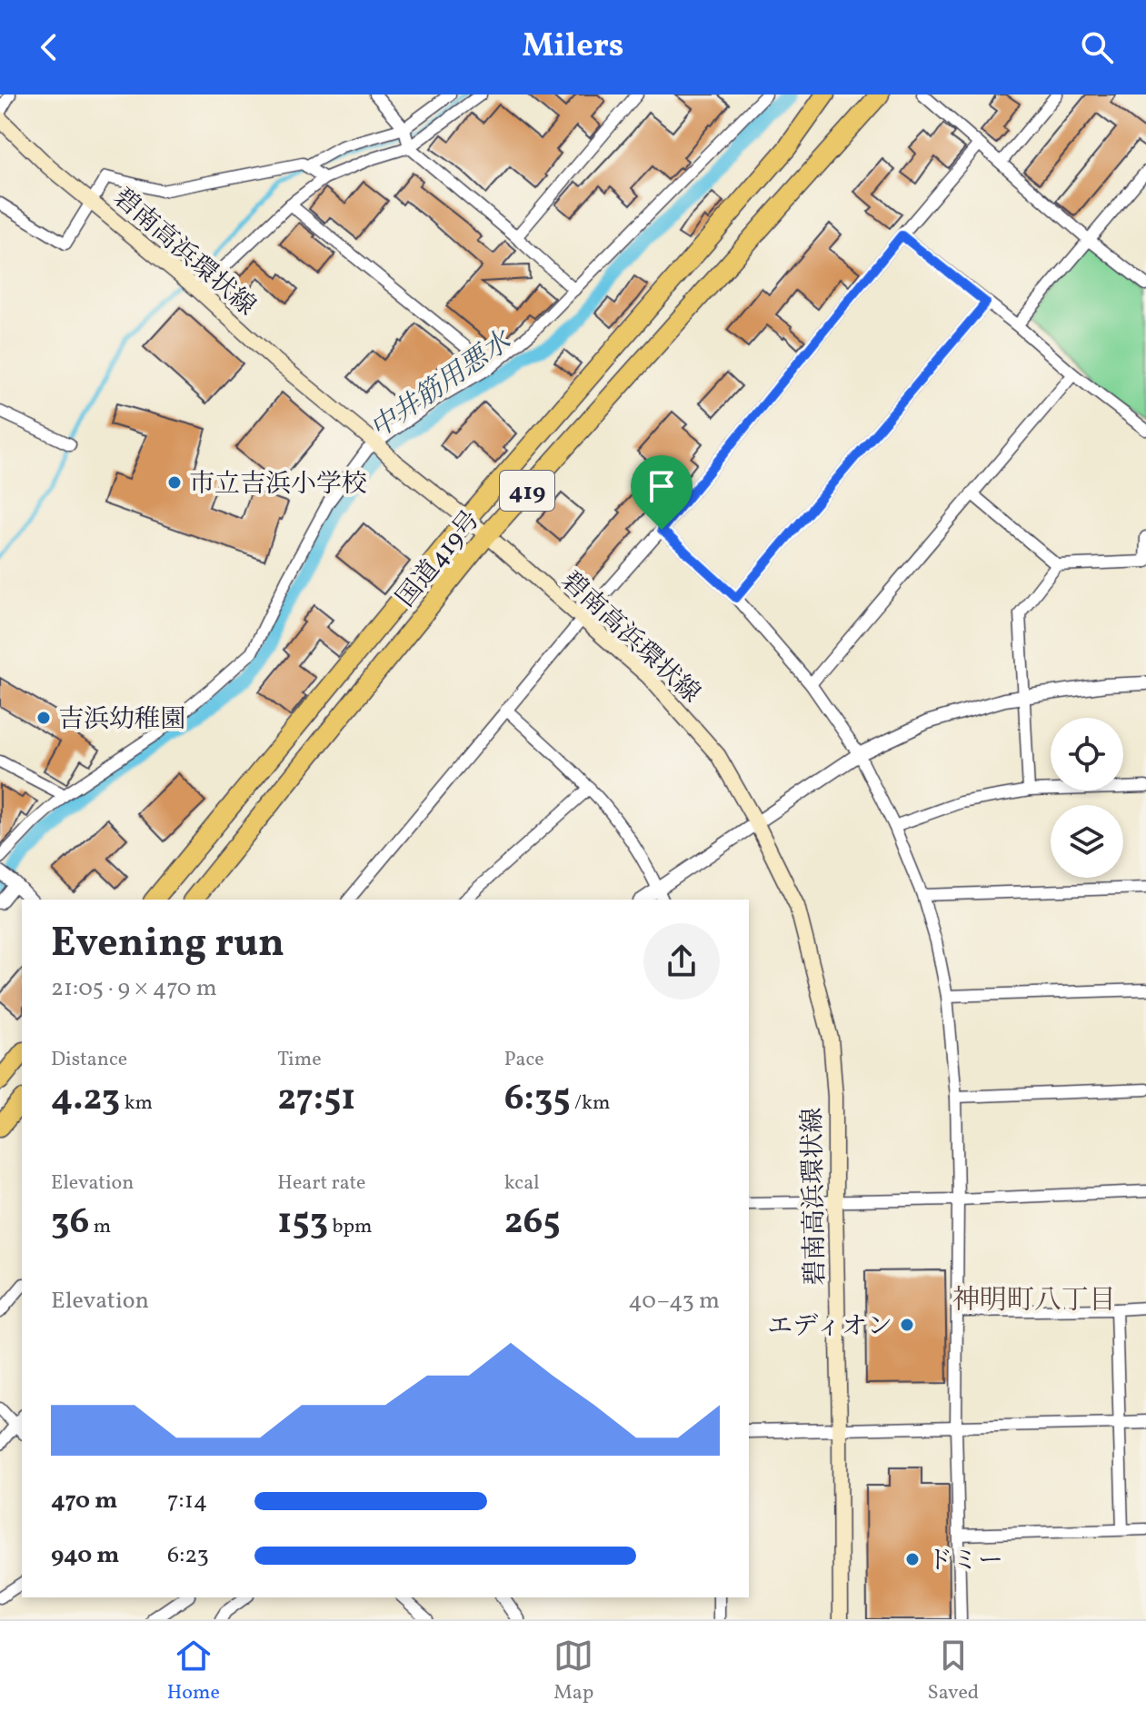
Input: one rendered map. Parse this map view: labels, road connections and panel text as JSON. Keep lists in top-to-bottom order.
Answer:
{
  "streets": {
    "highway": ["419", "国道419号"],
    "main road": ["碧南高浜環状線"]
  },
  "crossings": [
    ["碧南高浜環状線", "国道419号"]
  ],
  "districts": ["神明町八丁目"],
  "water": ["中井筋用悪水"],
  "places": [
    "市立吉浜小学校",
    "吉浜幼稚園",
    "エディオン",
    "ドミー"
  ],
  "page": {
    "header": "Milers",
    "heading": ["Evening run", "21:05 · 9 × 470 m"],
    "stats": [
      ["Distance", "4.23 km"],
      ["Time", "27:51"],
      ["Pace", "6:35 /km"],
      ["Elevation", "36 m"],
      ["Heart rate", "153 bpm"],
      ["kcal", "265"]
    ],
    "chart": ["Elevation", "40–43 m"],
    "list": [
      {
        "name": "470 m",
        "note": "7:14"
      },
      {
        "name": "940 m",
        "note": "6:23"
      }
    ],
    "tabs": ["Home", "Map", "Saved"]
  }
}
